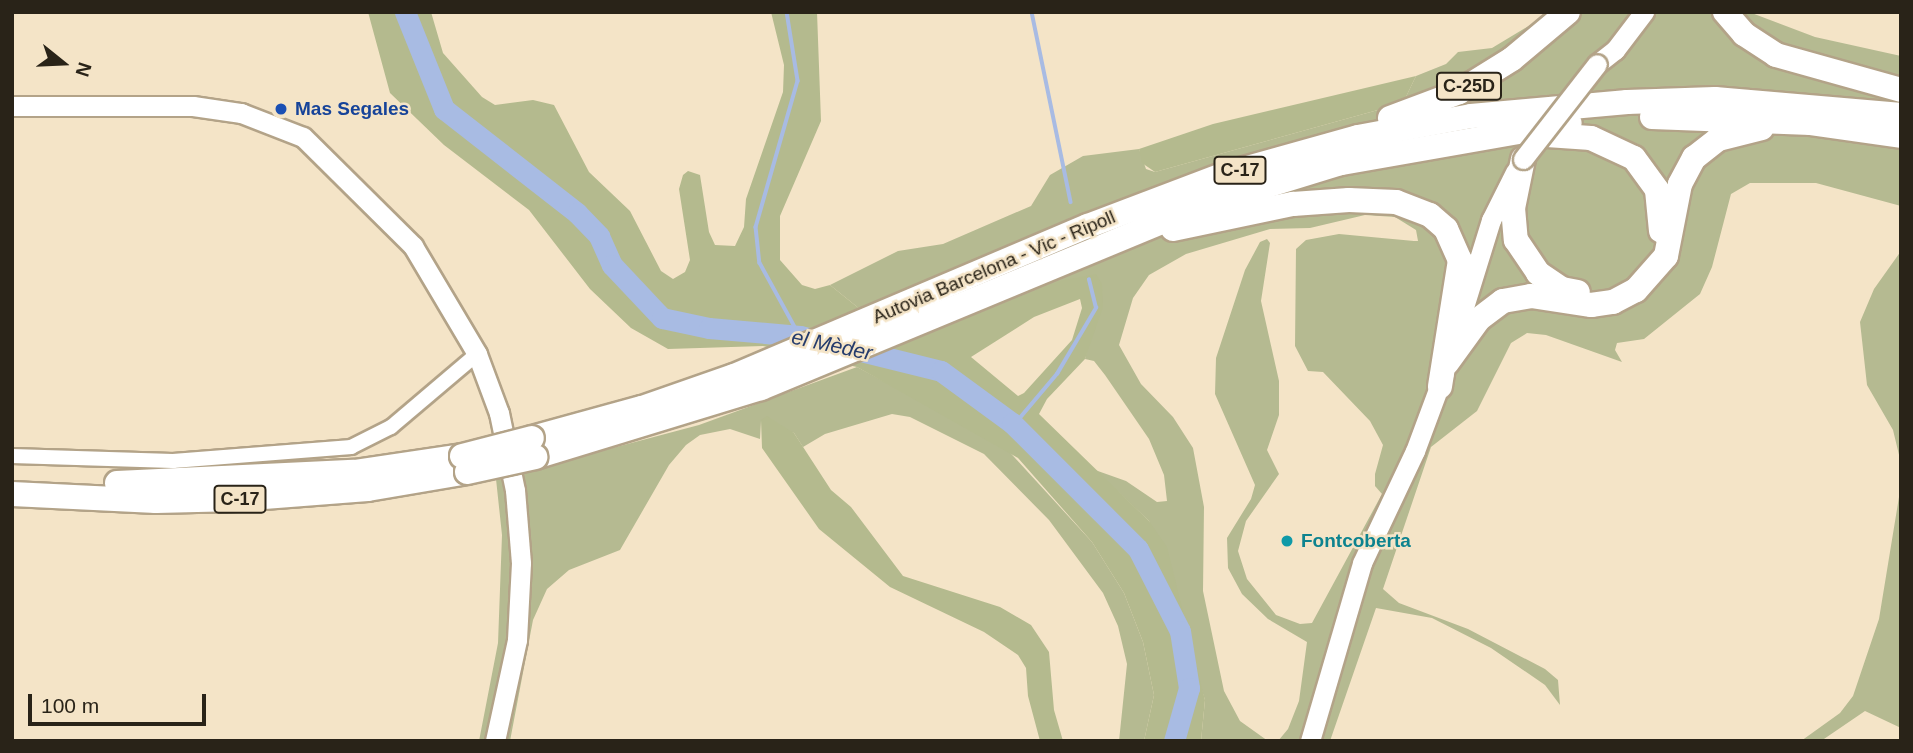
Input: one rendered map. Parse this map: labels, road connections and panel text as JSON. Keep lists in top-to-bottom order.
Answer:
{
  "streets": {
    "highway": ["C-25D", "C-17", "Autovia Barcelona - Vic - Ripoll"]
  },
  "crossings": [
    ["C-25D", "Autovia Barcelona - Vic - Ripoll"]
  ],
  "water": ["el Mèder"],
  "places": ["Mas Segales", "Fontcoberta"],
  "scale_bar": "100 m",
  "north": "right"
}
